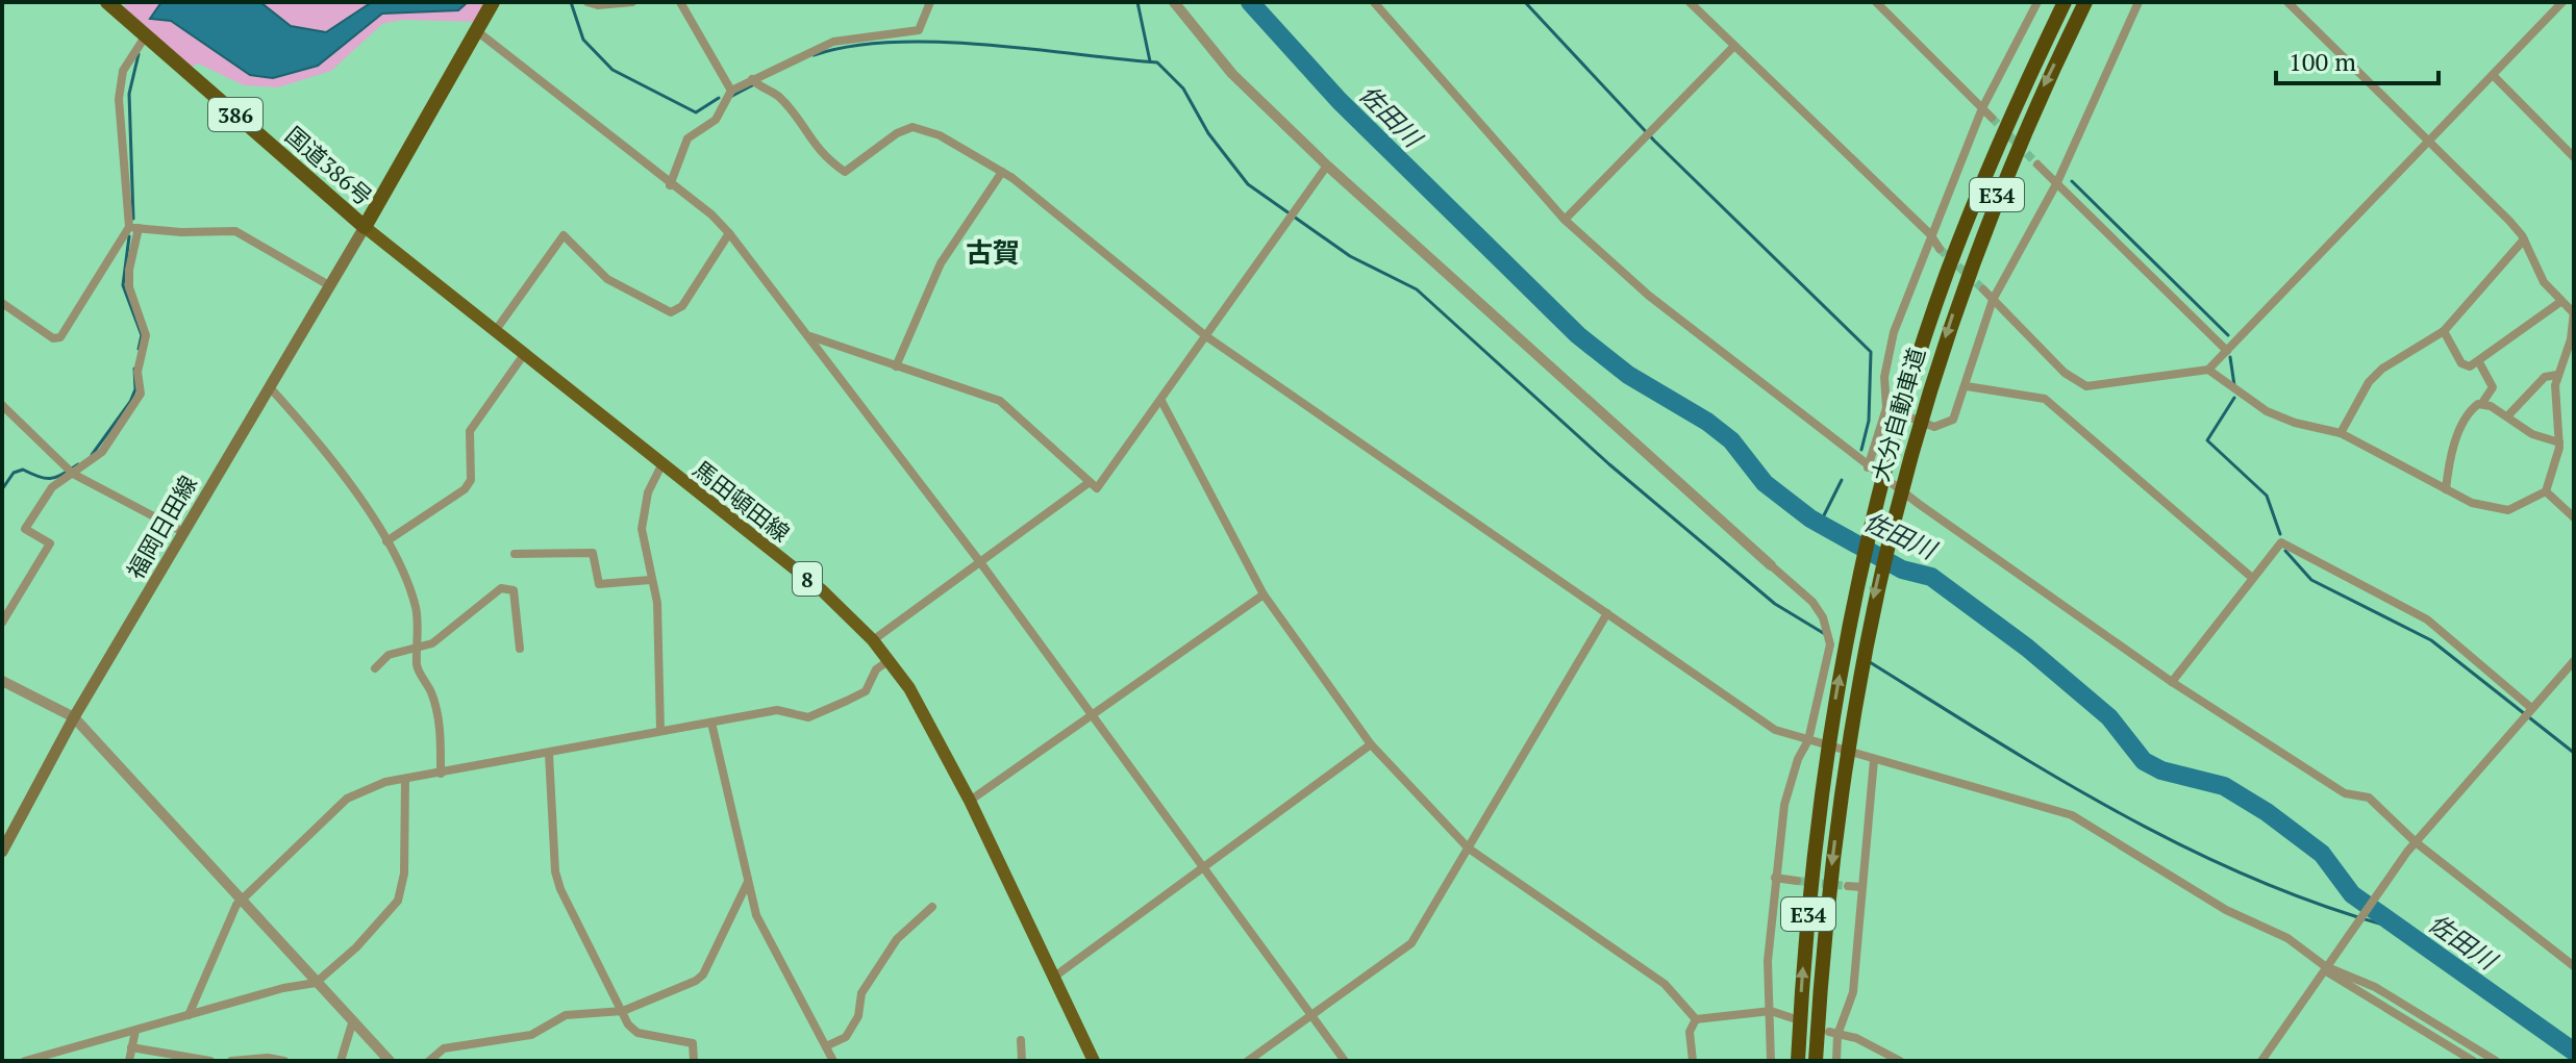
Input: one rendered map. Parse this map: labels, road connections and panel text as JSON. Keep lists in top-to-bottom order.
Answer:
{
  "streets": {
    "highway": [
      "386",
      "国道386号",
      "E34",
      "大分自動車道"
    ],
    "main road": ["馬田頓田線", "福岡日田線", "8"]
  },
  "crossings": [
    ["国道386号", "馬田頓田線"],
    ["国道386号", "福岡日田線"],
    ["馬田頓田線", "福岡日田線"]
  ],
  "districts": ["古賀"],
  "water": ["佐田川"],
  "scale_bar": "100 m"
}
